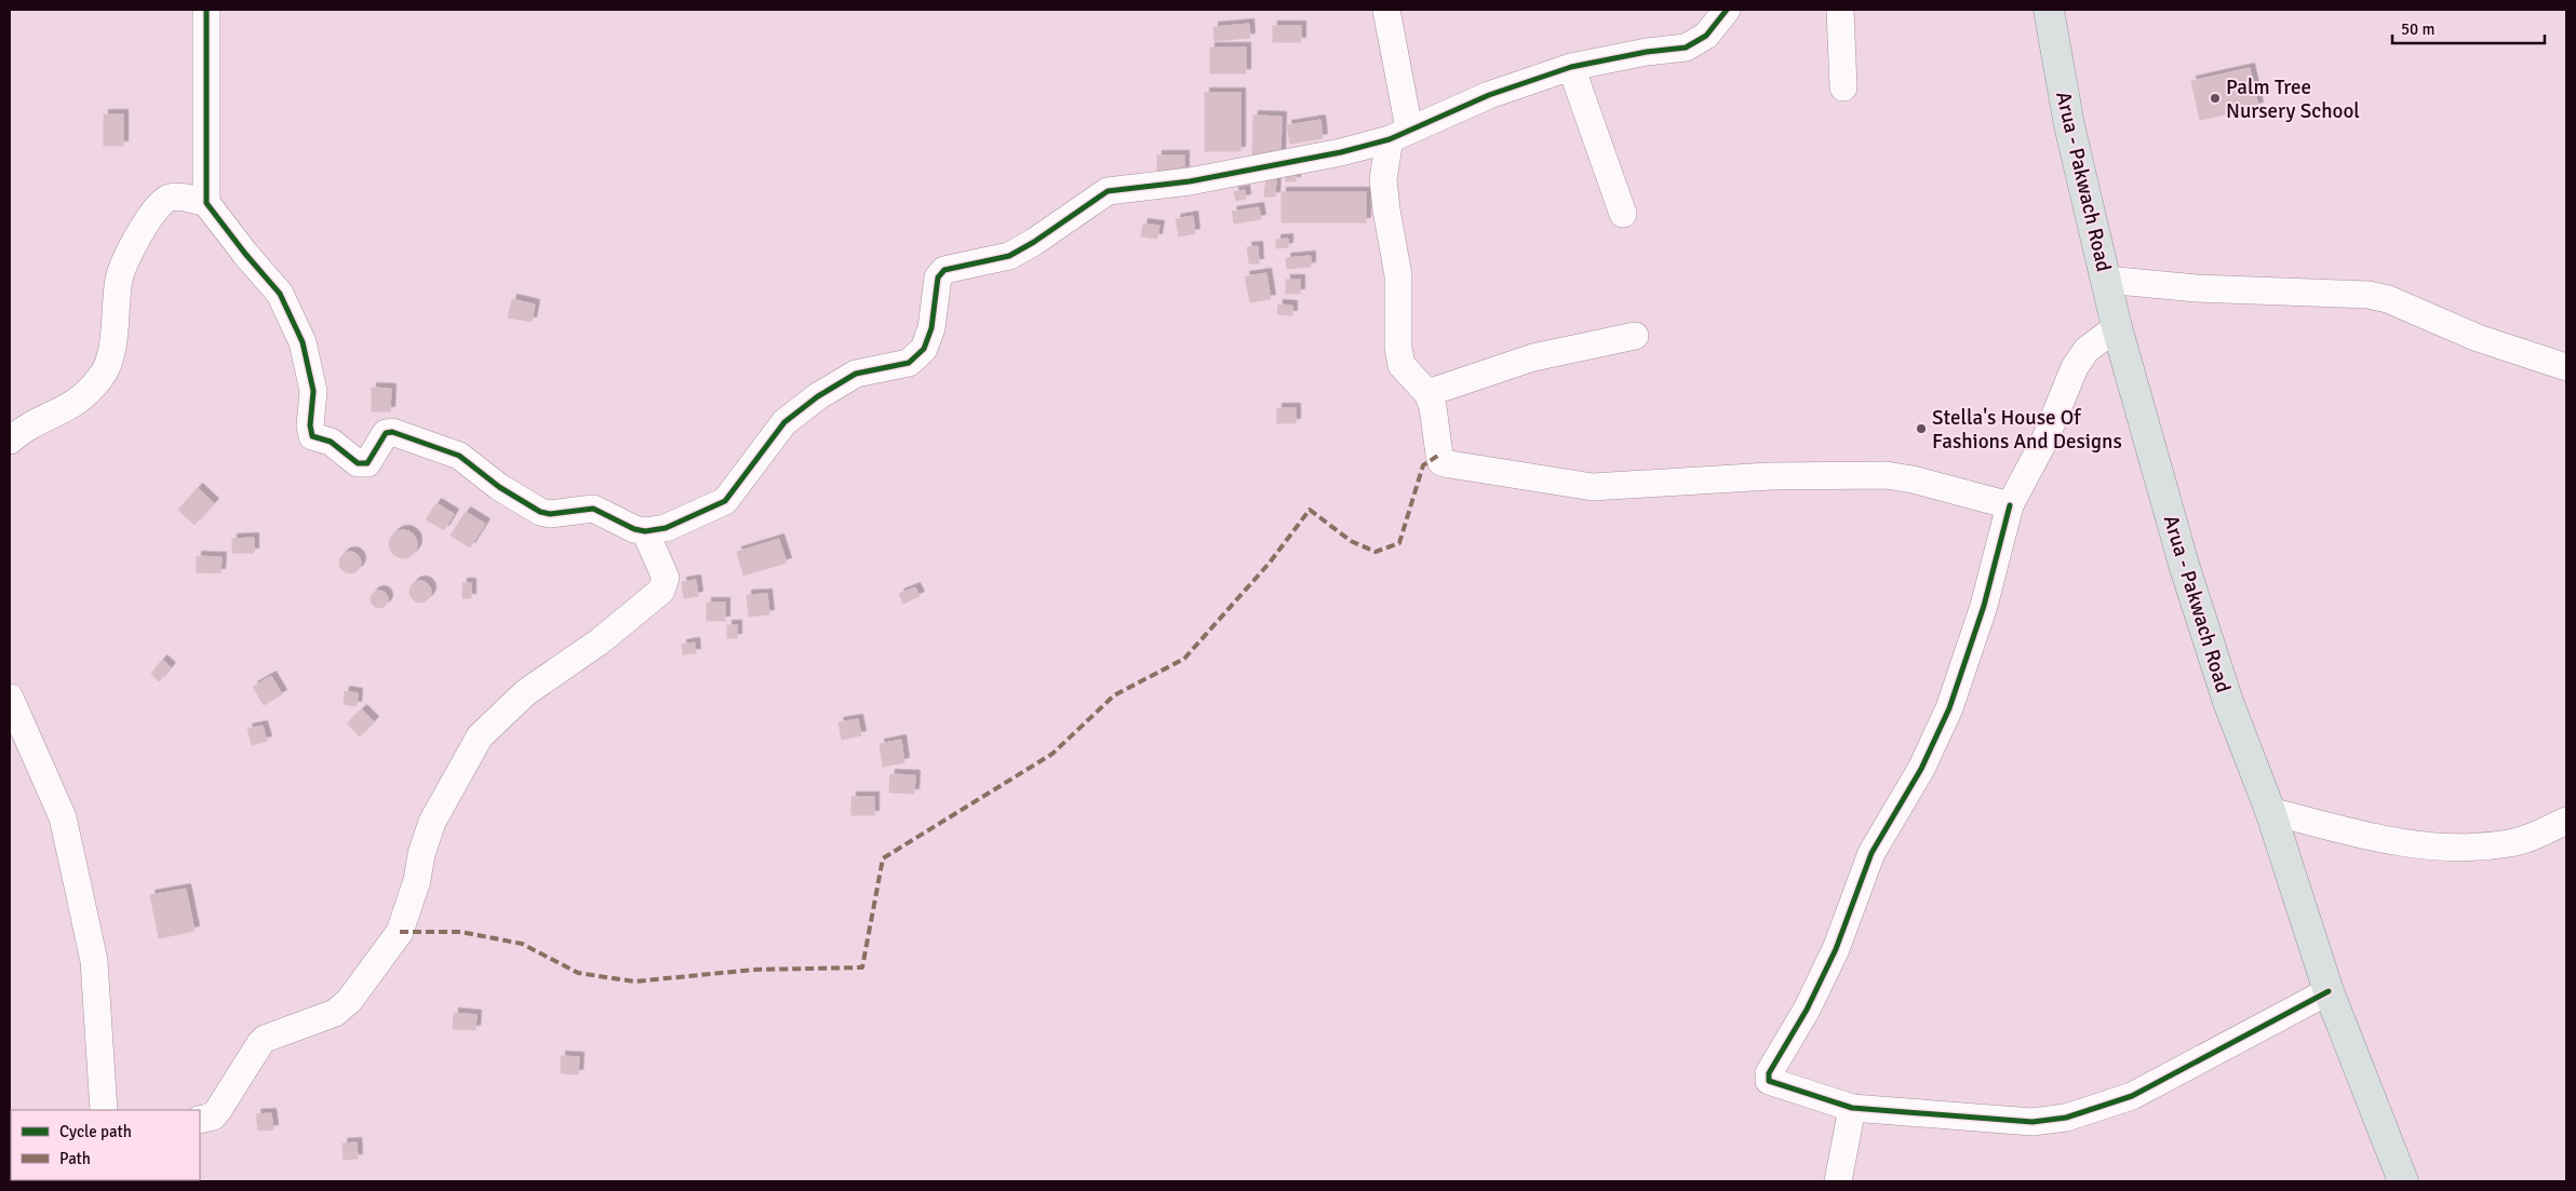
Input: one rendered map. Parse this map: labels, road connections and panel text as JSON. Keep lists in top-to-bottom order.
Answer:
{
  "streets": {
    "main road": ["Arua - Pakwach Road"]
  },
  "places": ["Palm Tree Nursery School", "Stella's House Of Fashions And Designs"],
  "legend": ["Cycle path", "Path"],
  "scale_bar": "50 m"
}
